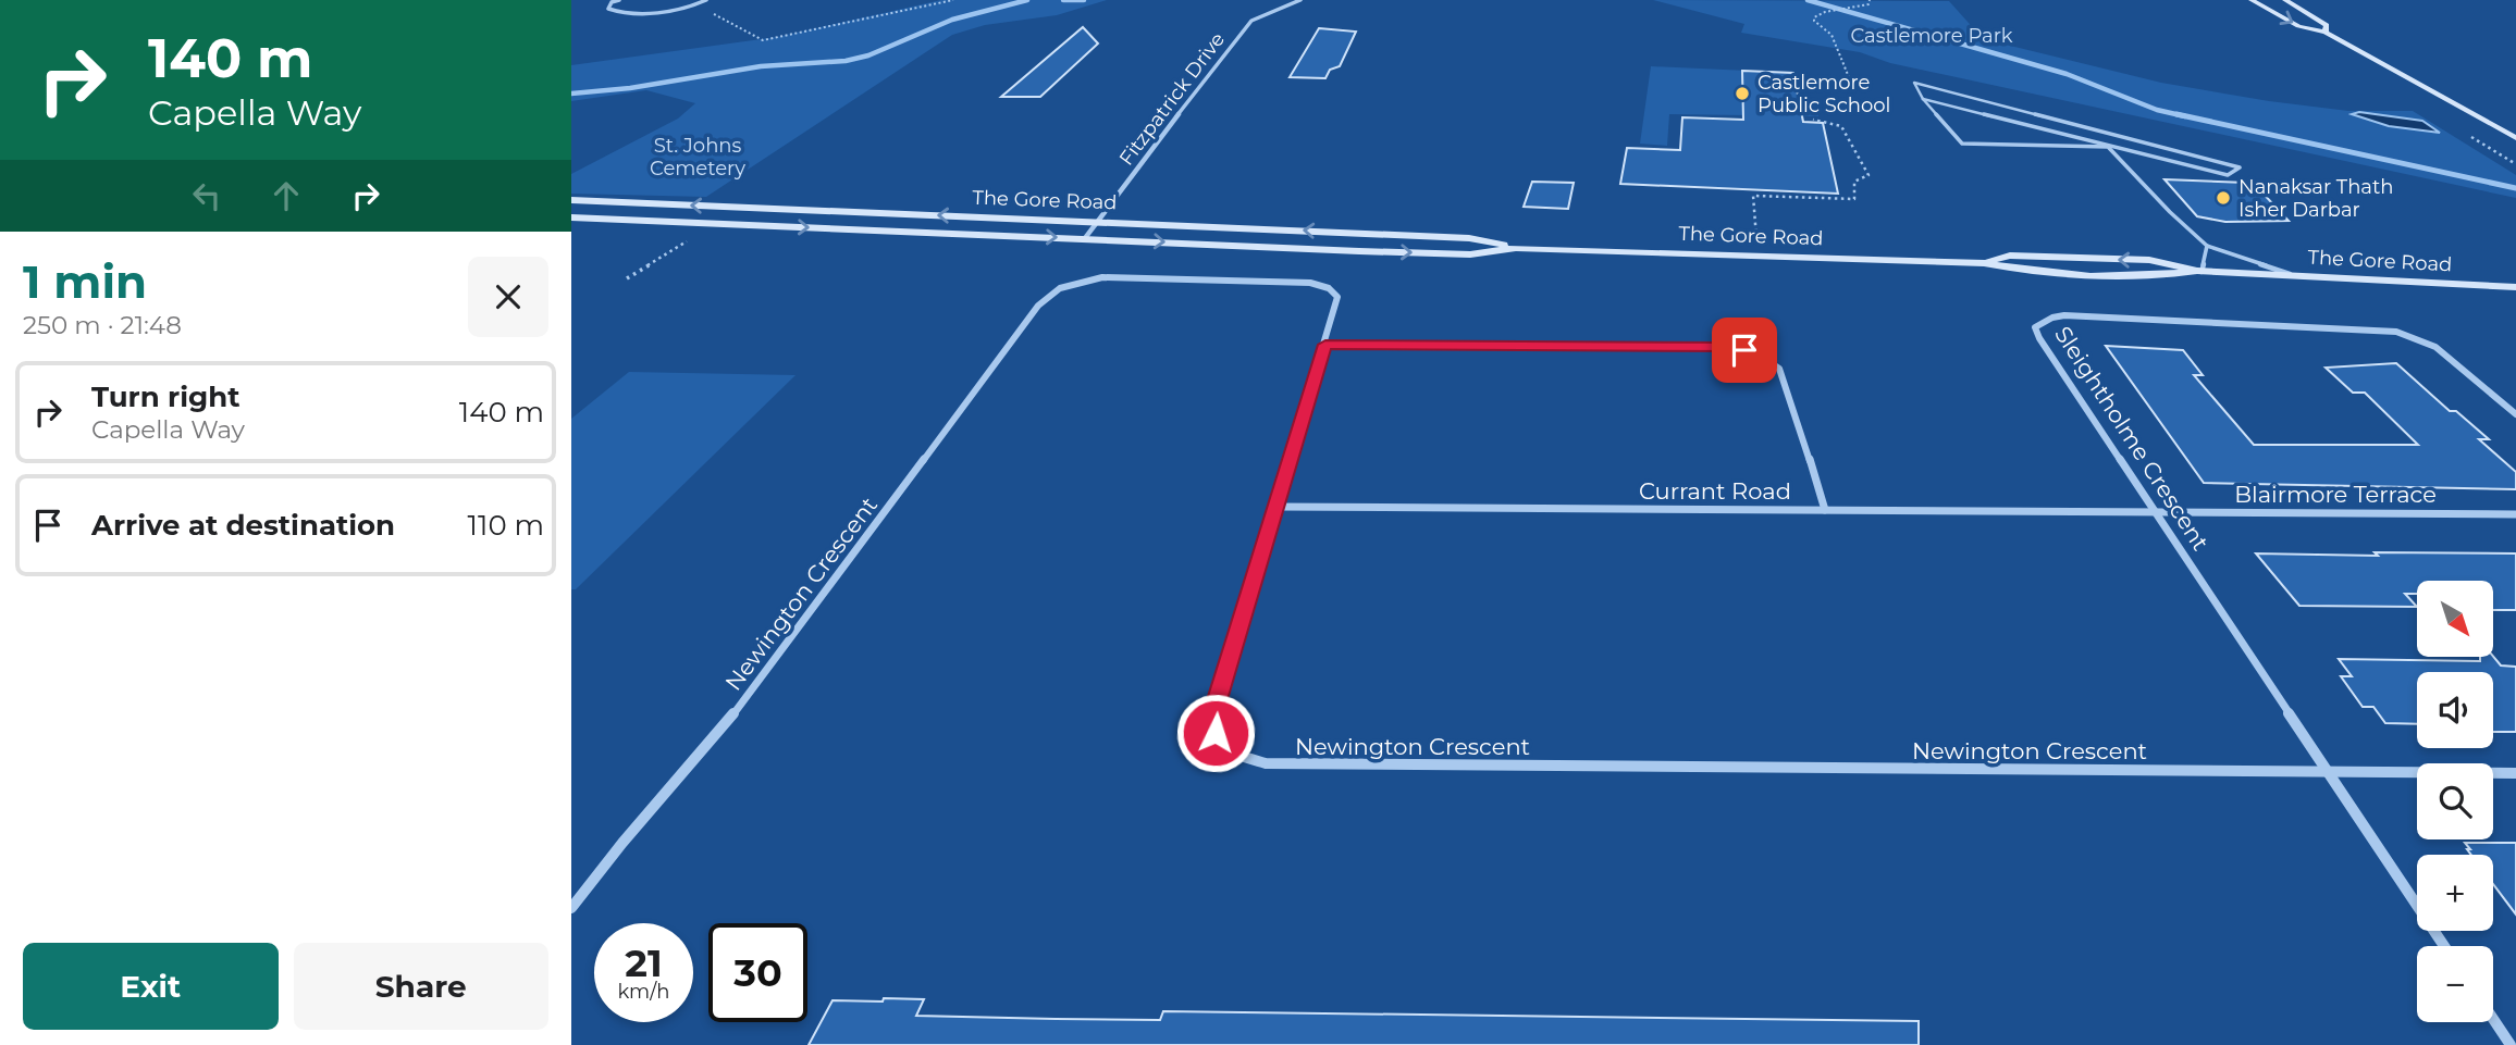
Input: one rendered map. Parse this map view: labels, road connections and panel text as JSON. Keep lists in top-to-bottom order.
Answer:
{
  "streets": {
    "main road": ["The Gore Road"],
    "street": [
      "Fitzpatrick Drive",
      "Sleightholme Crescent",
      "Currant Road",
      "Blairmore Terrace",
      "Newington Crescent"
    ]
  },
  "crossings": [
    ["Fitzpatrick Drive", "The Gore Road"],
    ["Sleightholme Crescent", "Currant Road"],
    ["Sleightholme Crescent", "Blairmore Terrace"],
    ["Sleightholme Crescent", "Newington Crescent"],
    ["Currant Road", "Blairmore Terrace"],
    ["Currant Road", "Newington Crescent"]
  ],
  "parks": ["Castlemore Park", "St. Johns Cemetery"],
  "places": ["Castlemore Public School", "Nanaksar Thath Isher Darbar"],
  "north": "bottom right",
  "page": {
    "turn": ["140 m", "Capella Way"],
    "heading": ["1 min", "250 m · 21:48"],
    "list": [
      {
        "name": "Turn right",
        "note": "Capella Way",
        "value": "140 m"
      },
      {
        "name": "Arrive at destination",
        "value": "110 m"
      }
    ],
    "map_buttons": ["+", "−"],
    "speed": "21 km/h",
    "limit": "30",
    "buttons": ["Exit", "Share"]
  }
}
